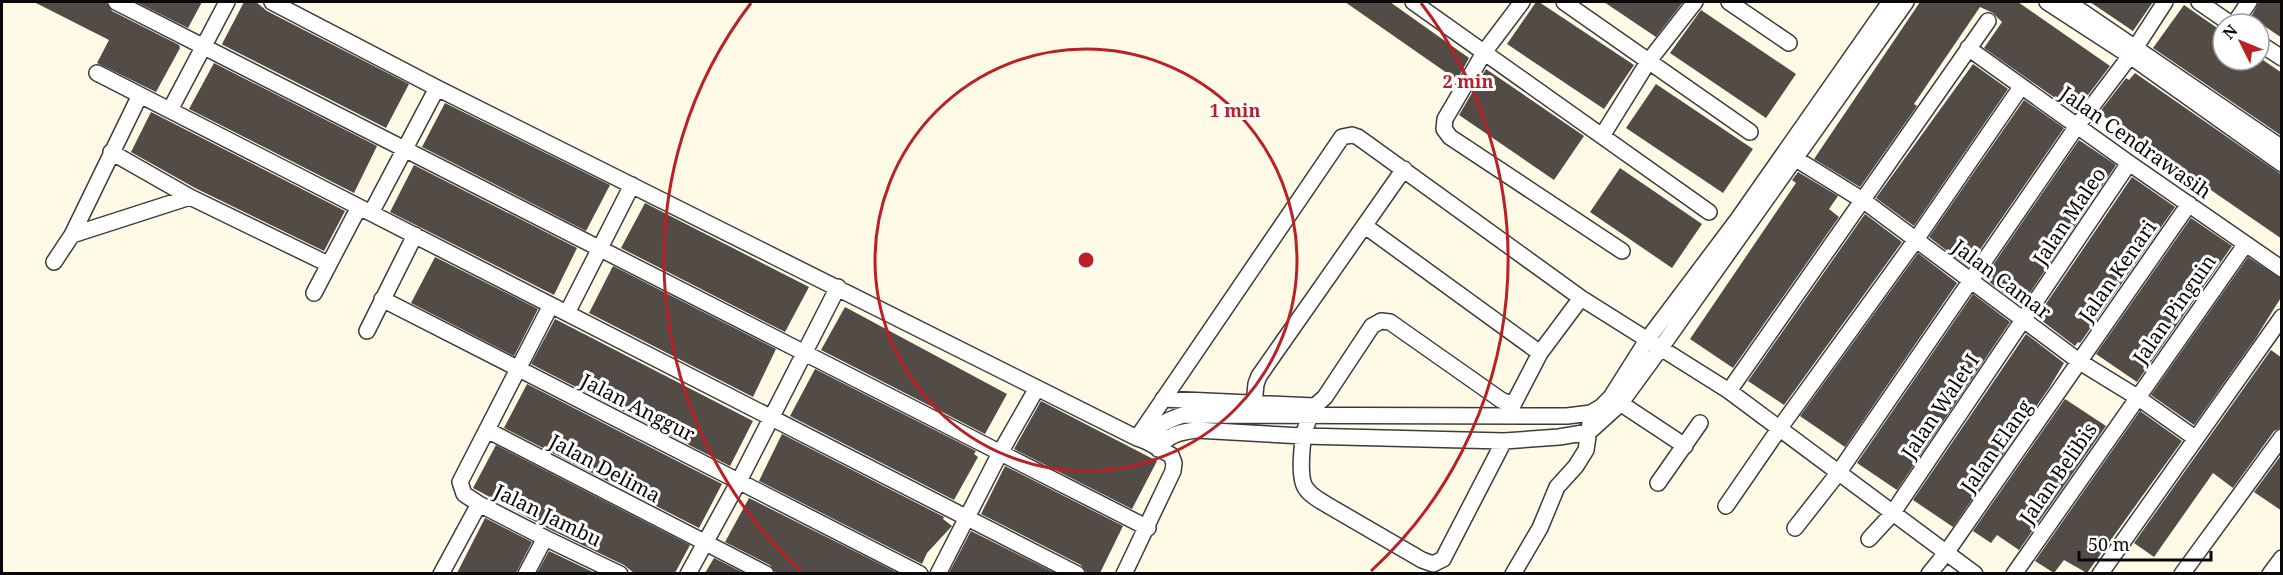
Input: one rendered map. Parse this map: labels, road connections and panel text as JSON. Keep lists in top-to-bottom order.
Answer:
{
  "streets": {
    "street": [
      "Jalan Cendrawasih",
      "Jalan Maleo",
      "Jalan Kenari",
      "Jalan Camar",
      "Jalan Pinguin",
      "Jalan Walet I",
      "Jalan Anggur",
      "Jalan Elang",
      "Jalan Delima",
      "Jalan Belibis",
      "Jalan Jambu"
    ]
  },
  "crossings": [
    ["Jalan Cendrawasih", "Jalan Maleo"],
    ["Jalan Cendrawasih", "Jalan Kenari"],
    ["Jalan Cendrawasih", "Jalan Pinguin"],
    ["Jalan Maleo", "Jalan Camar"],
    ["Jalan Maleo", "Jalan Walet I"],
    ["Jalan Kenari", "Jalan Camar"],
    ["Jalan Kenari", "Jalan Elang"],
    ["Jalan Camar", "Jalan Pinguin"],
    ["Jalan Camar", "Jalan Walet I"],
    ["Jalan Camar", "Jalan Elang"],
    ["Jalan Camar", "Jalan Belibis"],
    ["Jalan Pinguin", "Jalan Belibis"],
    ["Jalan Delima", "Jalan Jambu"]
  ],
  "scale_bar": "50 m",
  "north": "top left",
  "rings": ["2 min", "1 min"]
}
